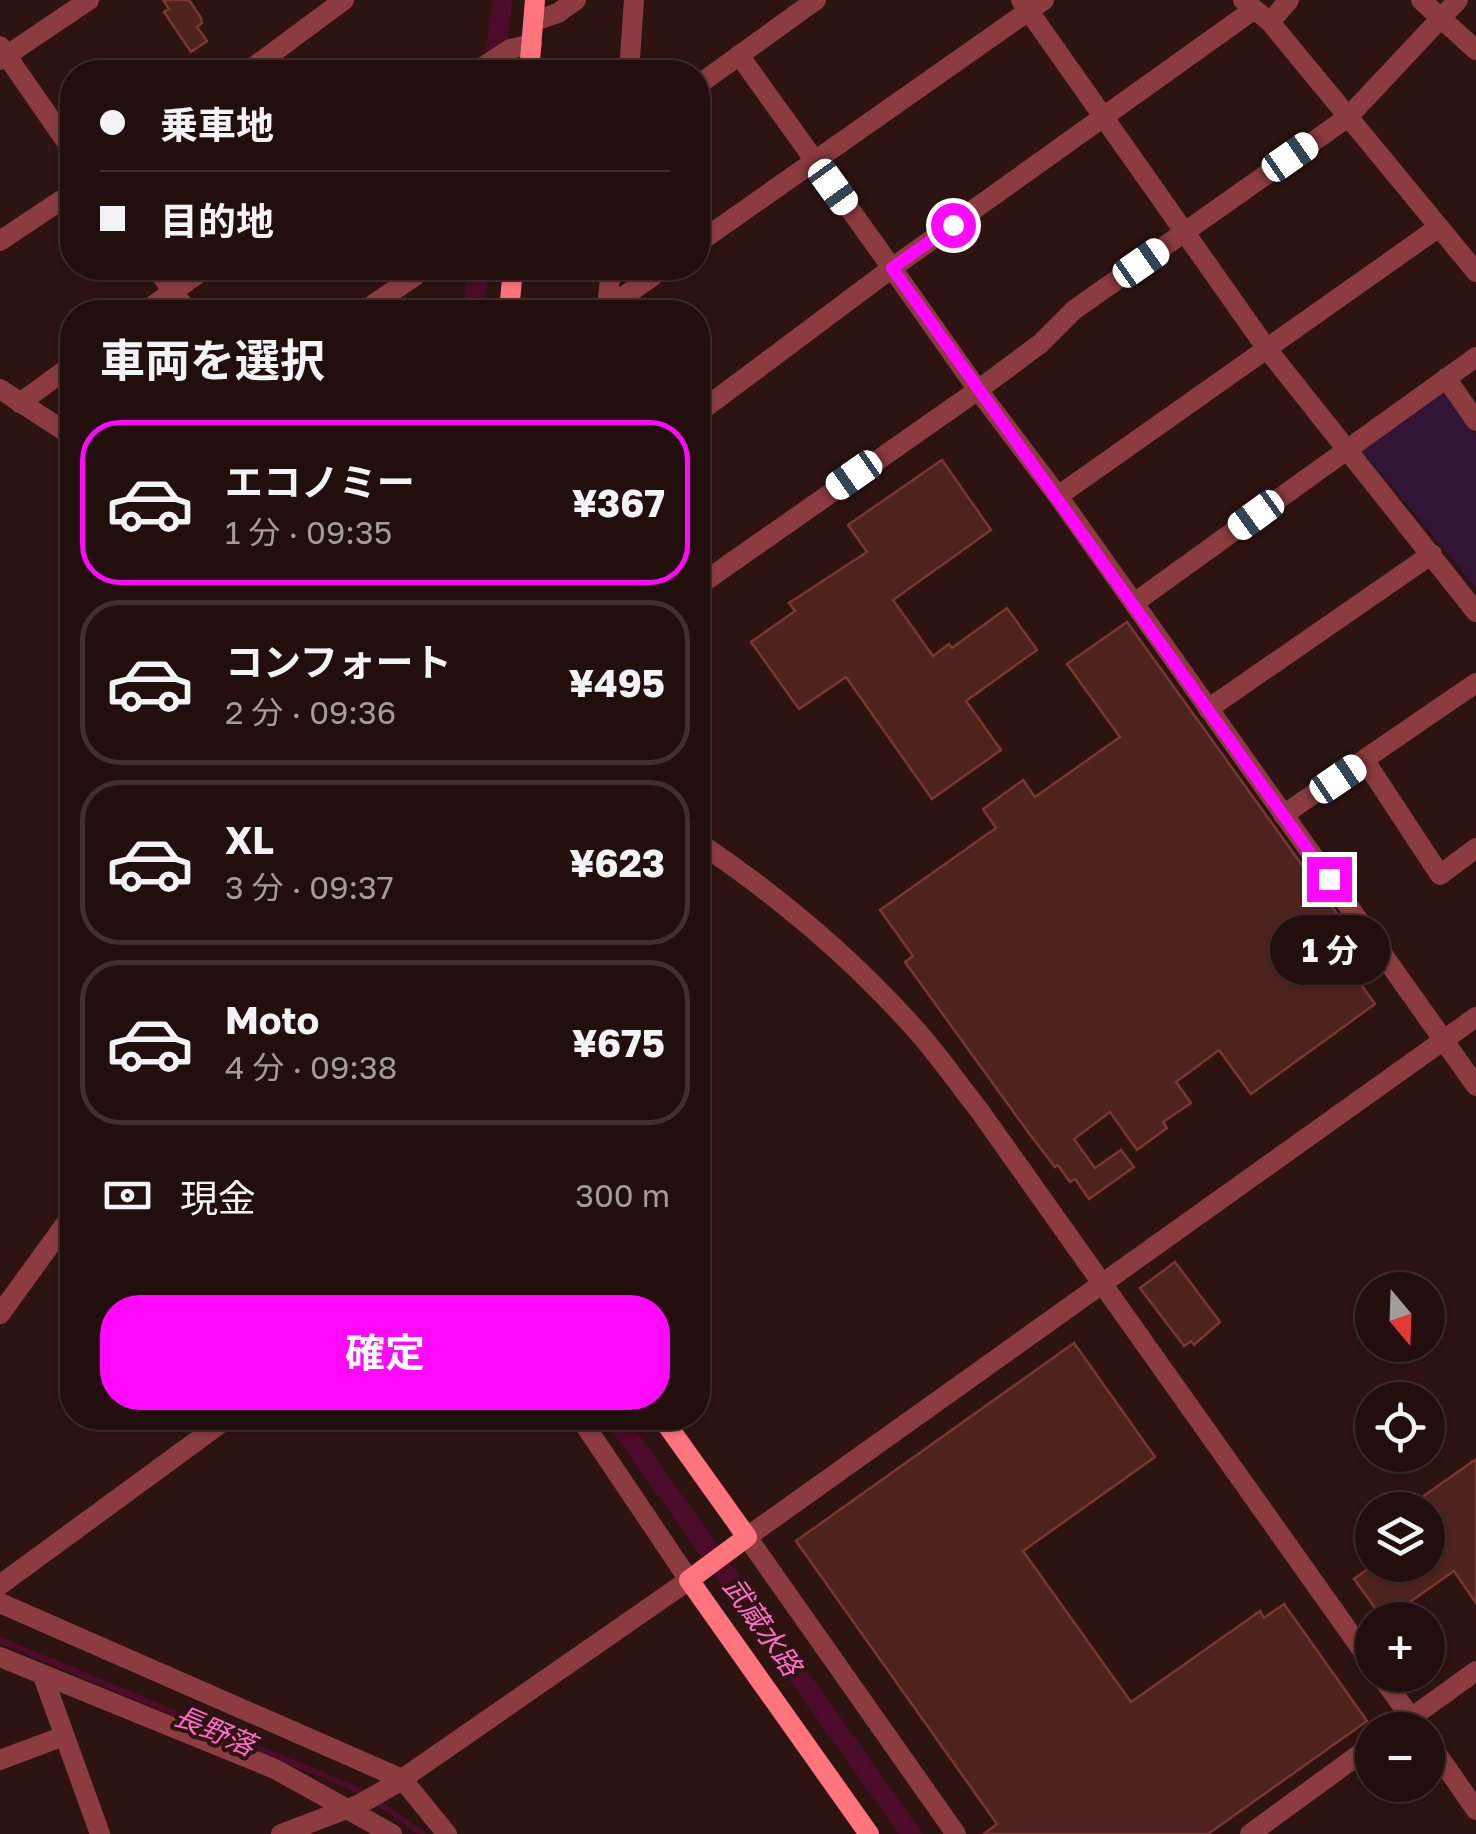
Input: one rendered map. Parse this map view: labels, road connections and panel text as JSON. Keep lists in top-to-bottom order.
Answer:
{
  "water": ["武蔵水路", "長野落"],
  "north": "bottom",
  "page": {
    "banner": ["乗車地", "目的地"],
    "heading": "車両を選択",
    "list": [
      {
        "name": "エコノミー",
        "note": "1 分 · 09:35",
        "value": "¥367"
      },
      {
        "name": "コンフォート",
        "note": "2 分 · 09:36",
        "value": "¥495"
      },
      {
        "name": "XL",
        "note": "3 分 · 09:37",
        "value": "¥623"
      },
      {
        "name": "Moto",
        "note": "4 分 · 09:38",
        "value": "¥675"
      }
    ],
    "bubble": "1 分",
    "pay": ["現金", "300 m"],
    "map_buttons": ["+", "−"],
    "buttons": "確定"
  }
}
